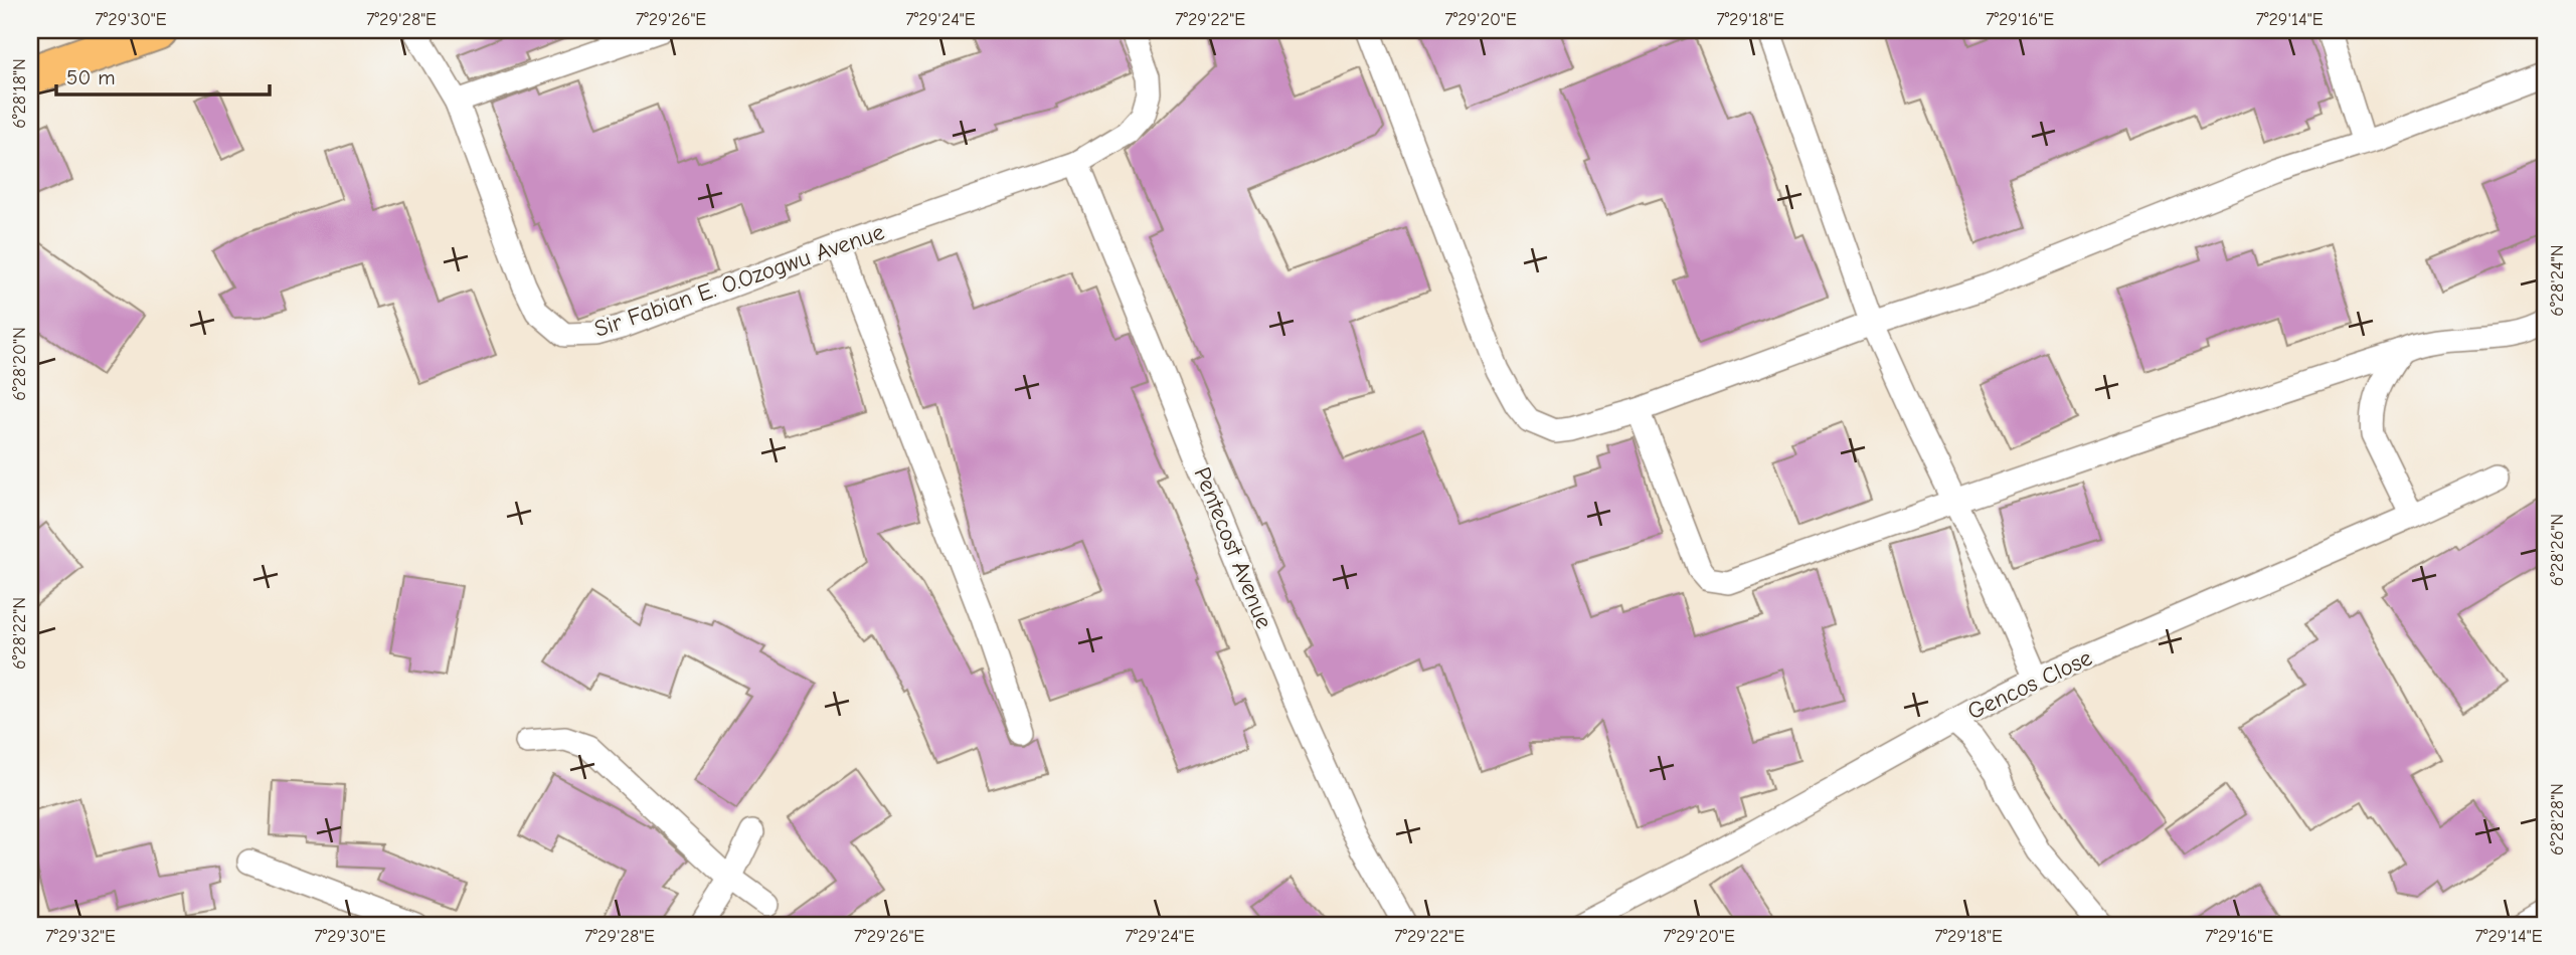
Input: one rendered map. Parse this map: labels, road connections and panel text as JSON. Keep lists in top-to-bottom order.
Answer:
{
  "streets": {
    "street": ["Sir Fabian E. O.Ozogwu Avenue", "Pentecost Avenue", "Gencos Close"]
  },
  "crossings": [
    ["Sir Fabian E. O.Ozogwu Avenue", "Pentecost Avenue"]
  ],
  "scale_bar": "50 m",
  "coordinates": [
    "7°29'30\"E",
    "7°29'28\"E",
    "7°29'26\"E",
    "7°29'24\"E",
    "7°29'22\"E",
    "7°29'20\"E",
    "7°29'18\"E",
    "7°29'16\"E",
    "7°29'14\"E",
    "6°28'18\"N",
    "6°28'24\"N",
    "6°28'20\"N",
    "6°28'26\"N",
    "6°28'22\"N",
    "6°28'28\"N",
    "7°29'32\"E"
  ]
}
